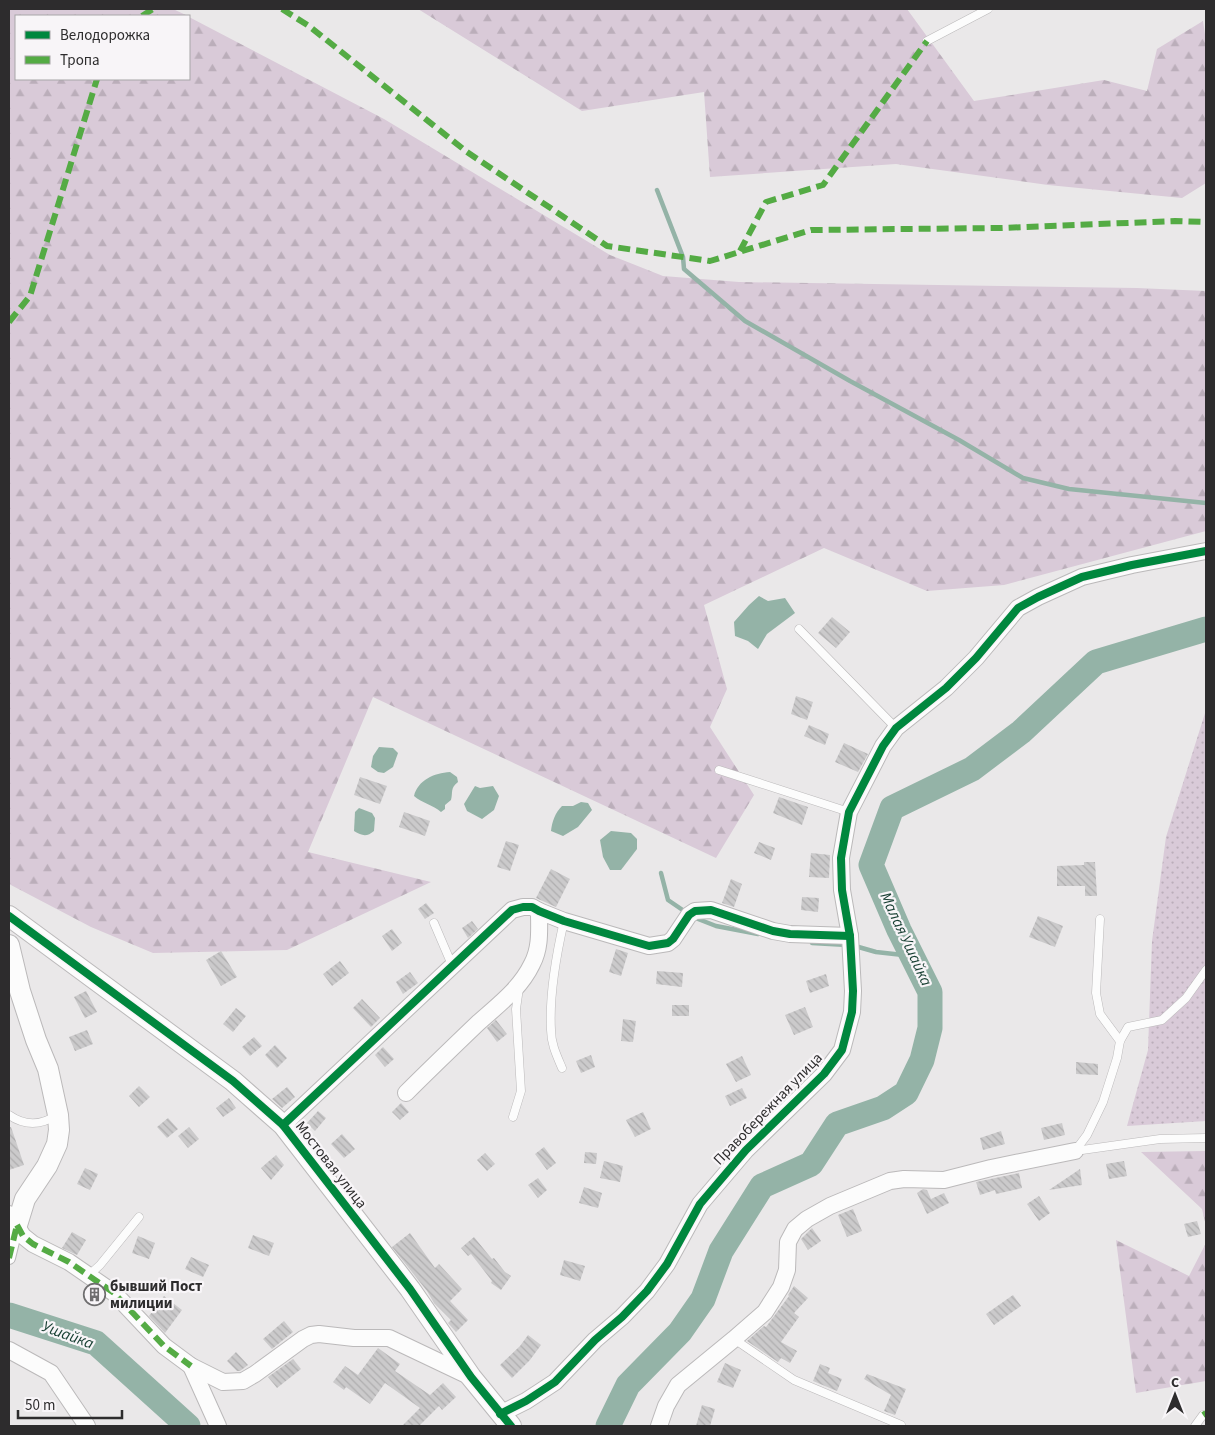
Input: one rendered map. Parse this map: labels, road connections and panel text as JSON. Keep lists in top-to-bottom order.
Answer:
{
  "streets": {
    "street": ["Правобережная улица", "Мостовая улица"]
  },
  "crossings": [
    ["Правобережная улица", "Мостовая улица"]
  ],
  "water": ["Малая Ушайка", "Ушайка"],
  "places": {
    "building": ["бывший Пост милиции"]
  },
  "legend": ["Велодорожка", "Тропа"],
  "scale_bar": "50 m",
  "north": "top"
}
